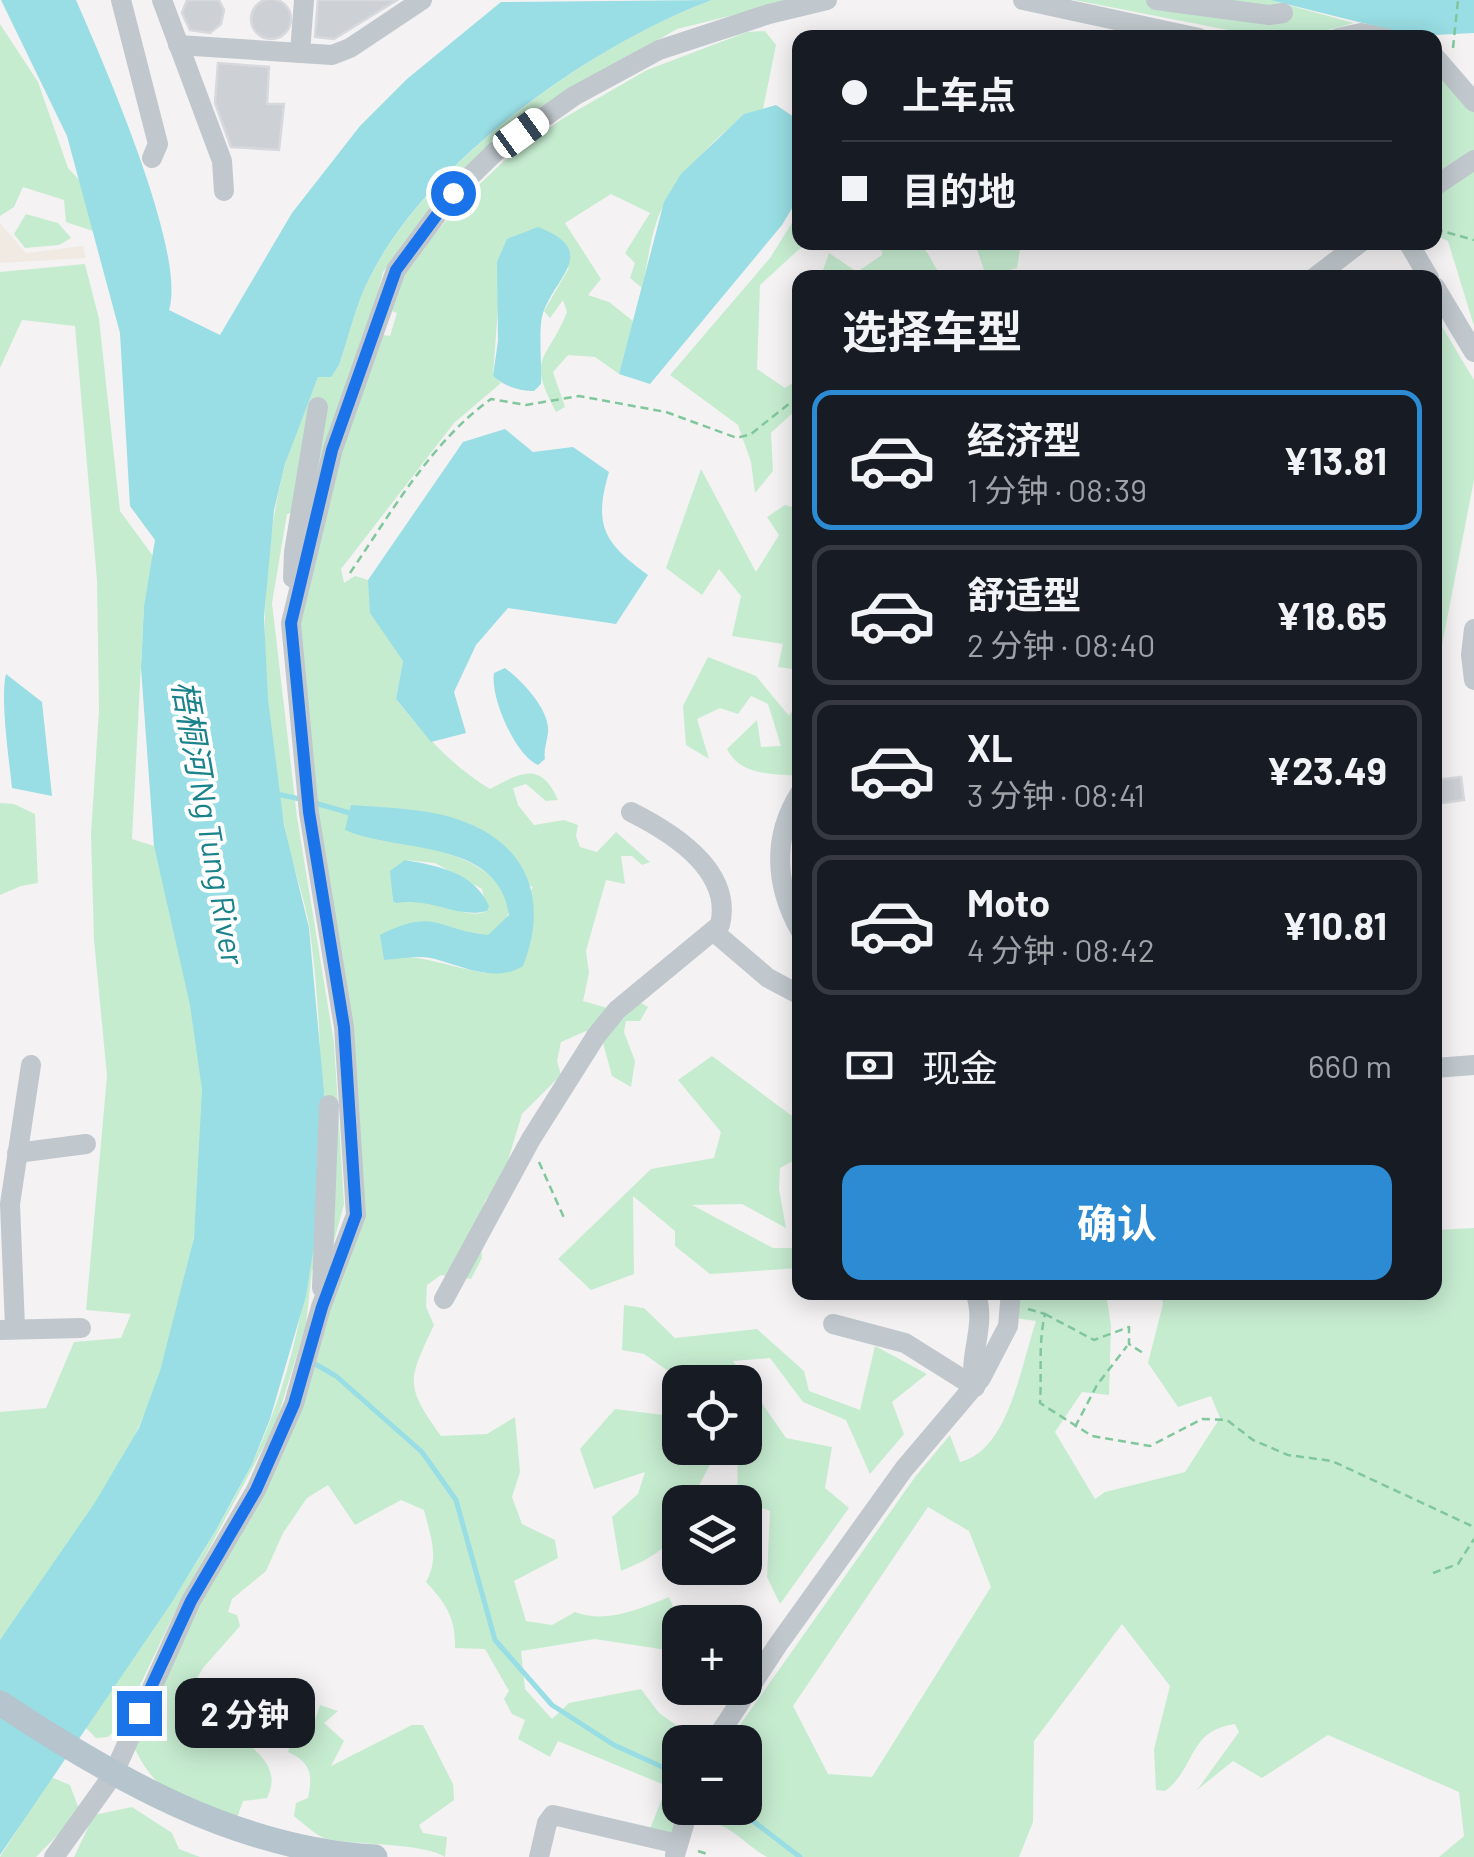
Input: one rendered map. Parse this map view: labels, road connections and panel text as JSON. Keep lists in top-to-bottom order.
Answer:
{
  "water": ["梧桐河 Ng Tung River"],
  "page": {
    "banner": ["上车点", "目的地"],
    "heading": "选择车型",
    "list": [
      {
        "name": "经济型",
        "note": "1 分钟 · 08:39",
        "value": "¥13.81"
      },
      {
        "name": "舒适型",
        "note": "2 分钟 · 08:40",
        "value": "¥18.65"
      },
      {
        "name": "XL",
        "note": "3 分钟 · 08:41",
        "value": "¥23.49"
      },
      {
        "name": "Moto",
        "note": "4 分钟 · 08:42",
        "value": "¥10.81"
      }
    ],
    "pay": ["现金", "660 m"],
    "buttons": "确认",
    "map_buttons": ["+", "−"],
    "bubble": "2 分钟"
  }
}
